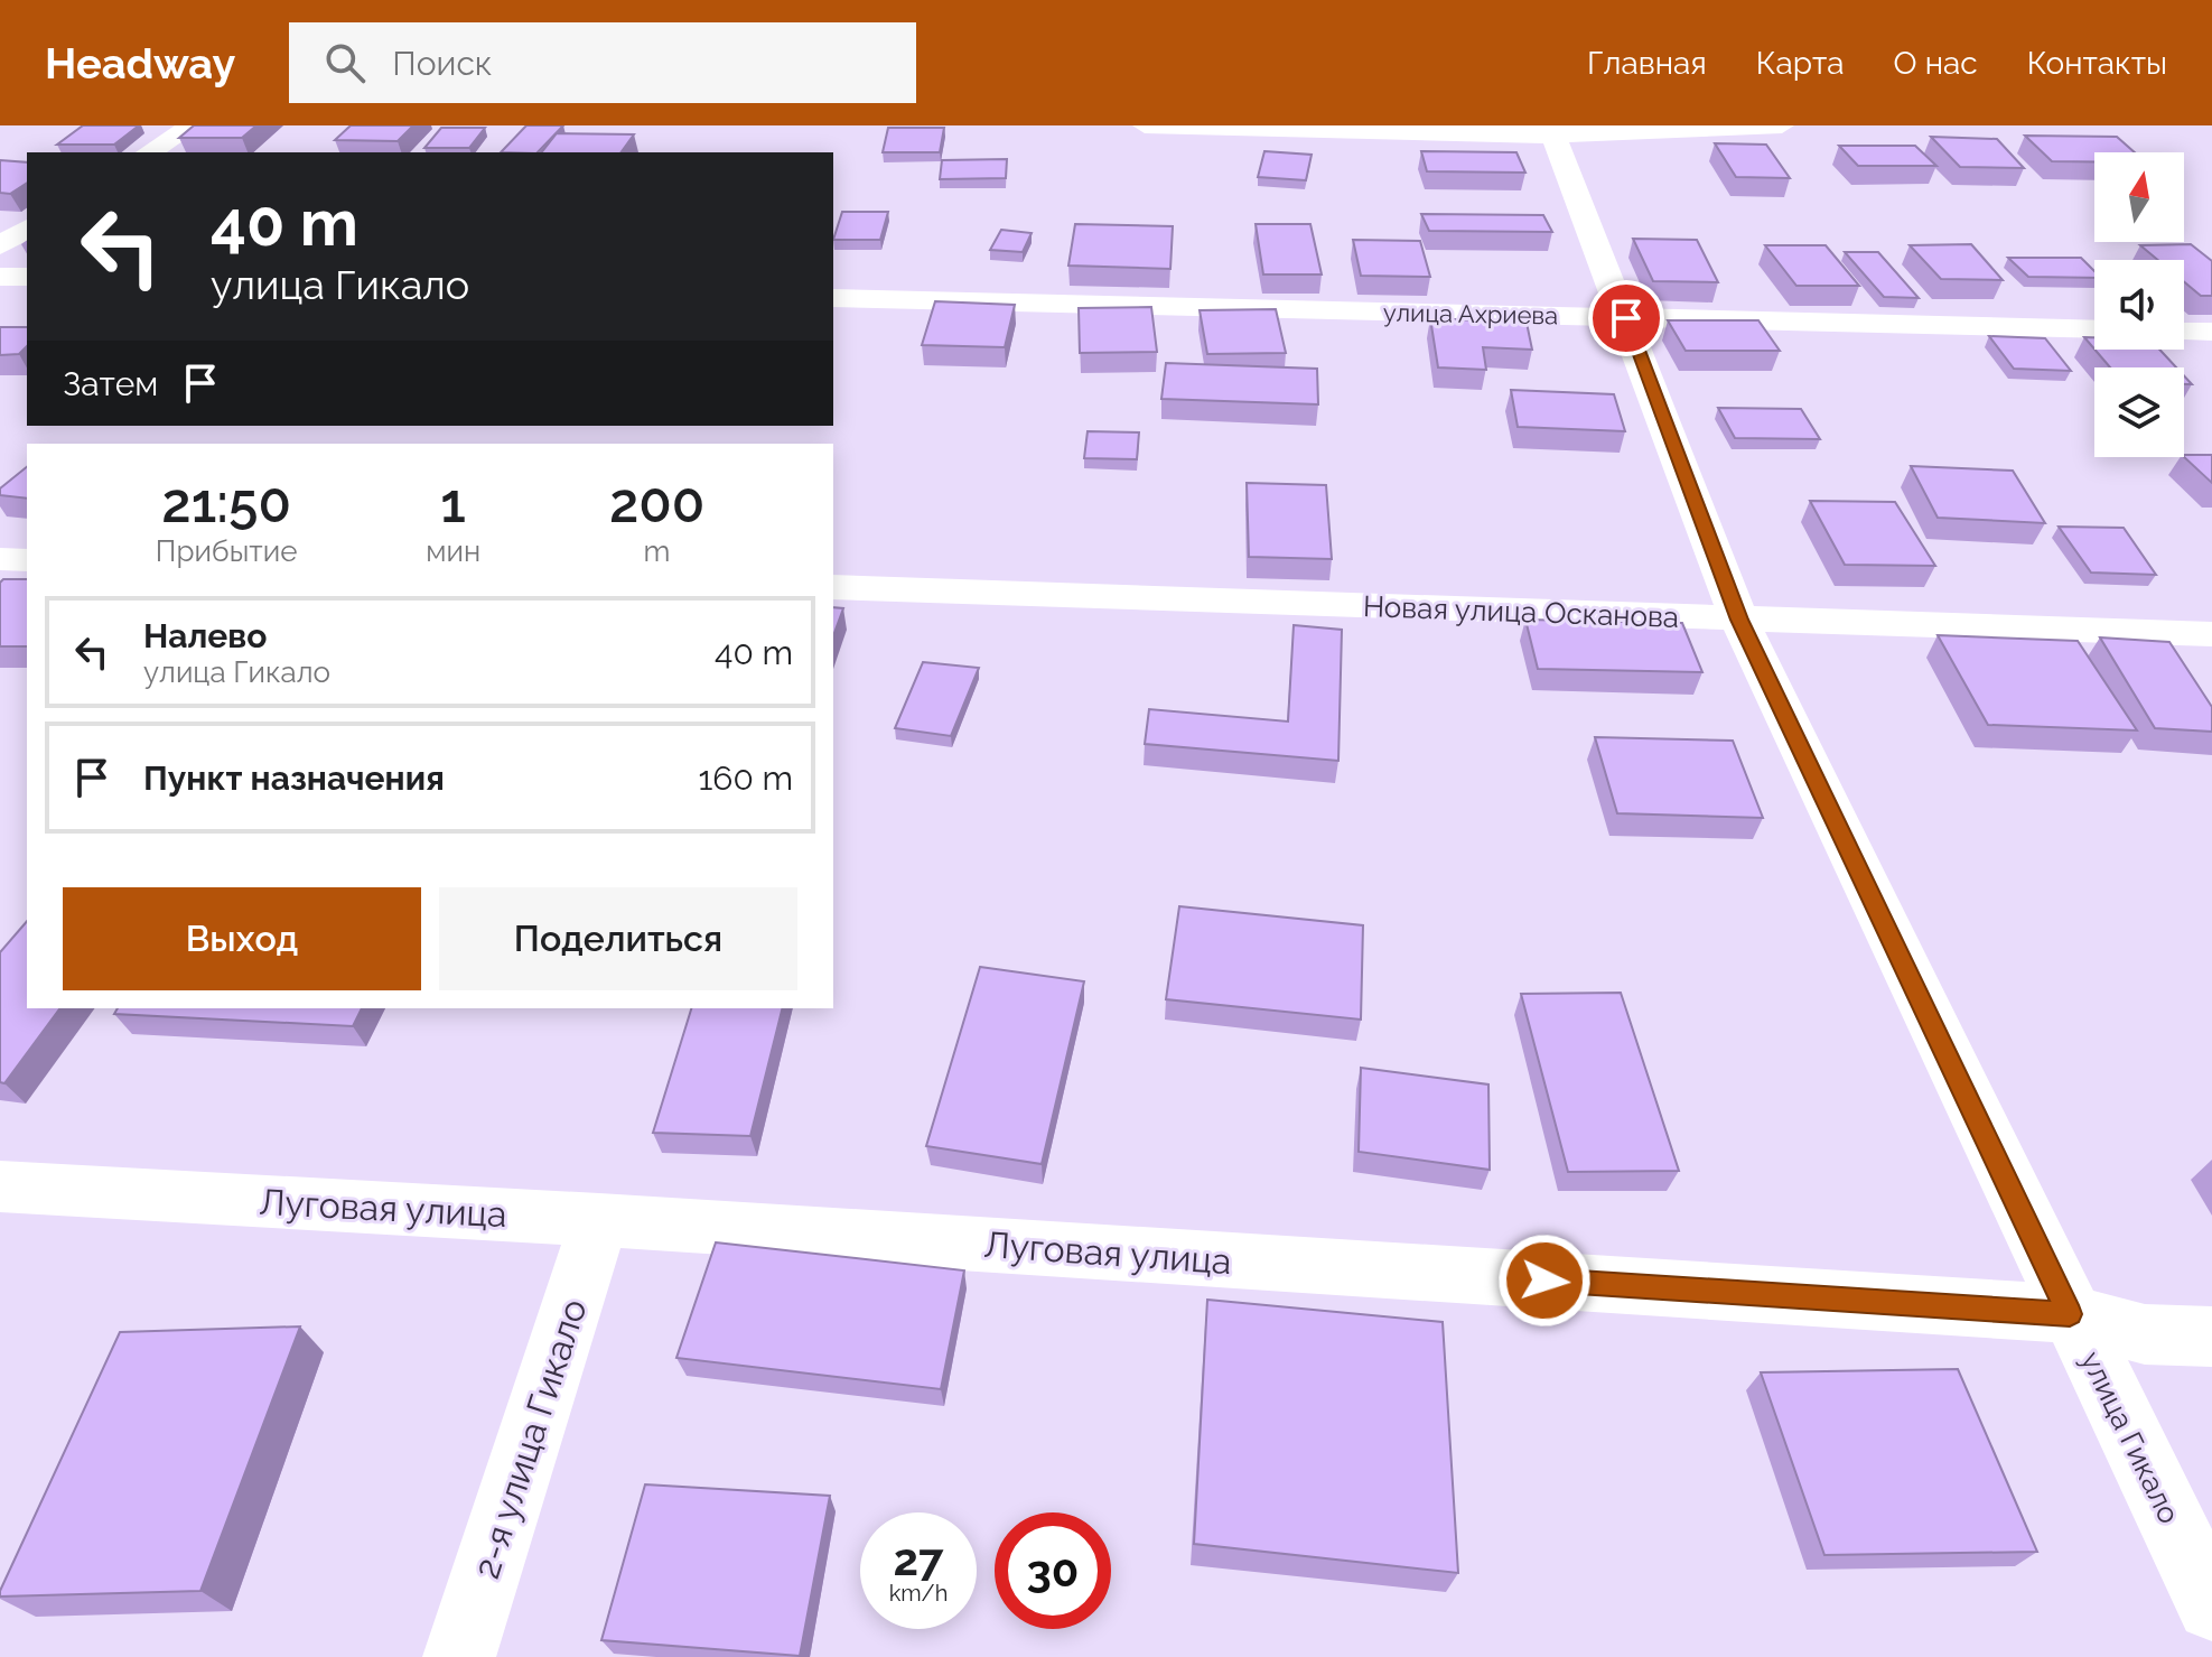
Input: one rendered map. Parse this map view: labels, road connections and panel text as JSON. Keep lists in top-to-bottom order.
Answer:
{
  "streets": {
    "street": [
      "улица Ахриева",
      "Новая улица Осканова",
      "Луговая улица",
      "улица Гикало",
      "2-я улица Гикало"
    ]
  },
  "crossings": [
    ["улица Ахриева", "улица Гикало"],
    ["Новая улица Осканова", "улица Гикало"],
    ["Луговая улица", "улица Гикало"],
    ["Луговая улица", "2-я улица Гикало"]
  ],
  "north": "top",
  "page": {
    "header": "Headway",
    "search": "Поиск",
    "nav": [
      "Главная",
      "Карта",
      "О нас",
      "Контакты"
    ],
    "turn": ["40 m", "улица Гикало"],
    "then": "Затем",
    "eta": [
      "21:50",
      "Прибытие",
      "1",
      "мин",
      "200",
      "m"
    ],
    "list": [
      {
        "name": "Налево",
        "note": "улица Гикало",
        "value": "40 m"
      },
      {
        "name": "Пункт назначения",
        "value": "160 m"
      }
    ],
    "buttons": ["Выход", "Поделиться"],
    "speed": "27 km/h",
    "limit": "30"
  }
}
